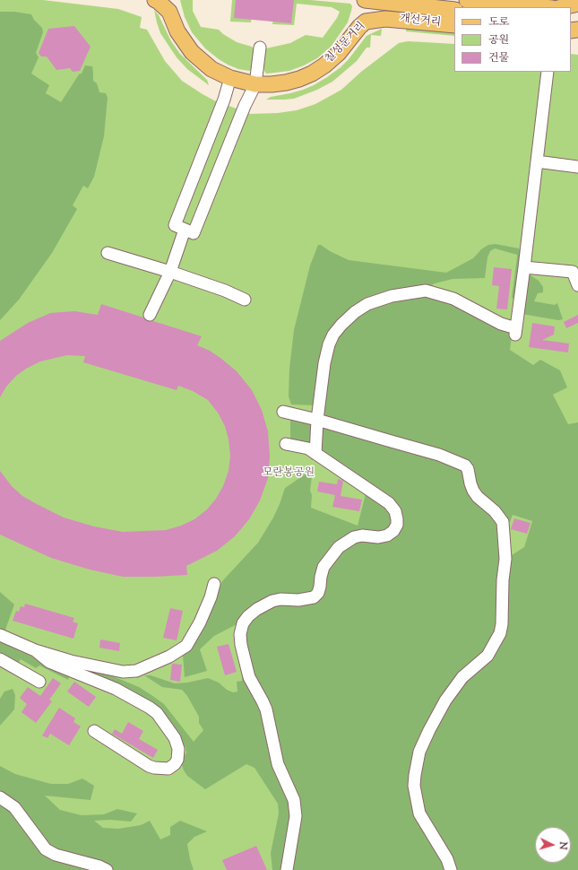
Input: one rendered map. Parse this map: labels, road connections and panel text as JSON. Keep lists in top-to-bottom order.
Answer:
{
  "streets": {
    "main road": ["개선거리", "칠성문거리"]
  },
  "crossings": [
    ["개선거리", "칠성문거리"]
  ],
  "parks": ["모란봉공원"],
  "legend": ["도로", "공원", "건물"],
  "north": "right"
}
